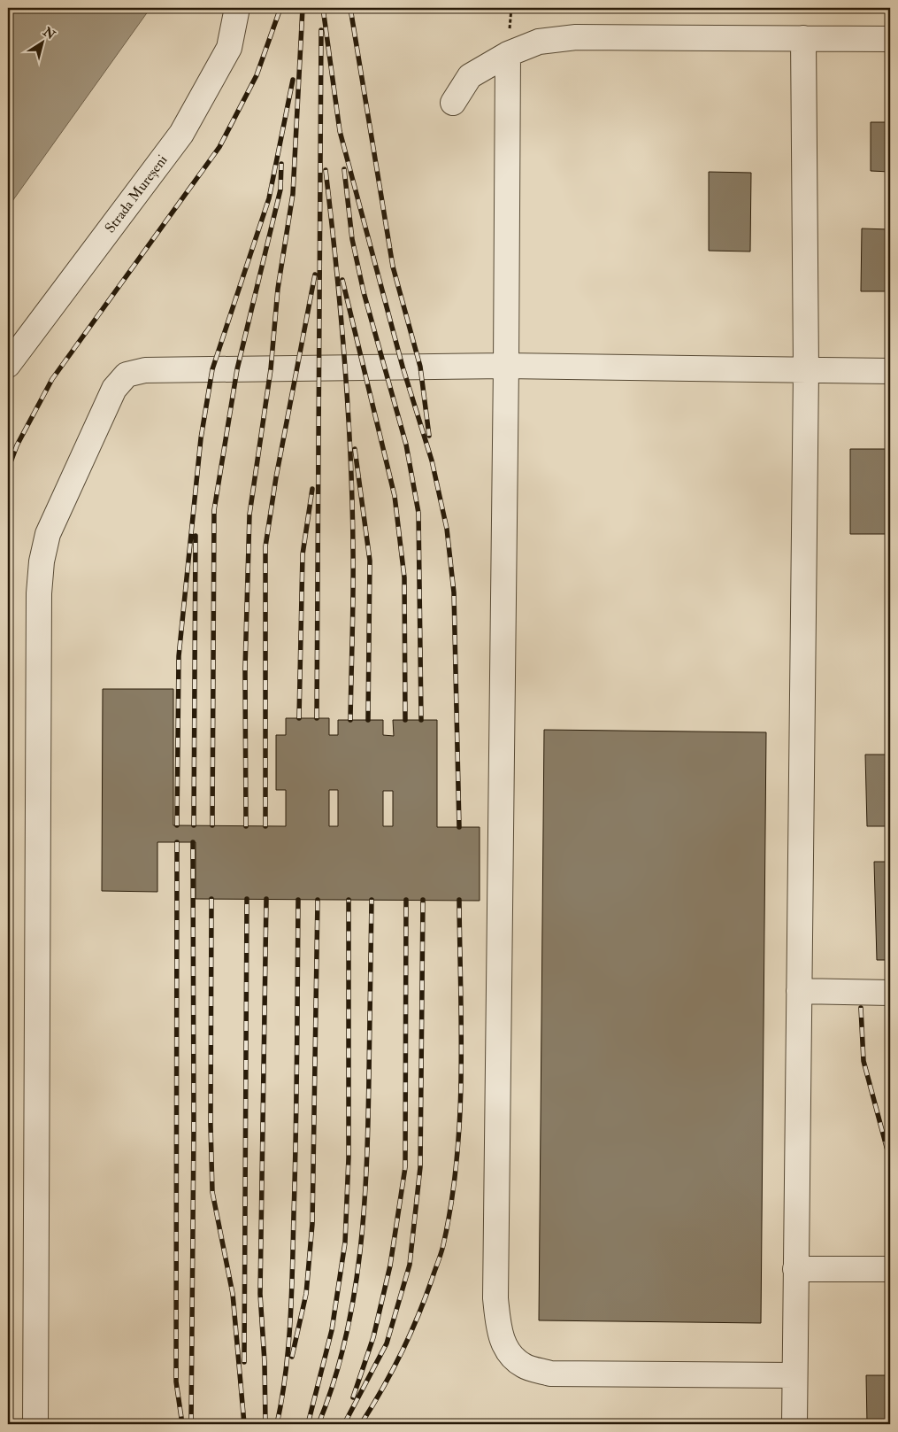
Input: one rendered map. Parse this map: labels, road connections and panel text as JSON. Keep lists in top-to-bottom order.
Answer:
{
  "streets": {
    "street": ["Strada Mureșeni"]
  },
  "north": "top right"
}
